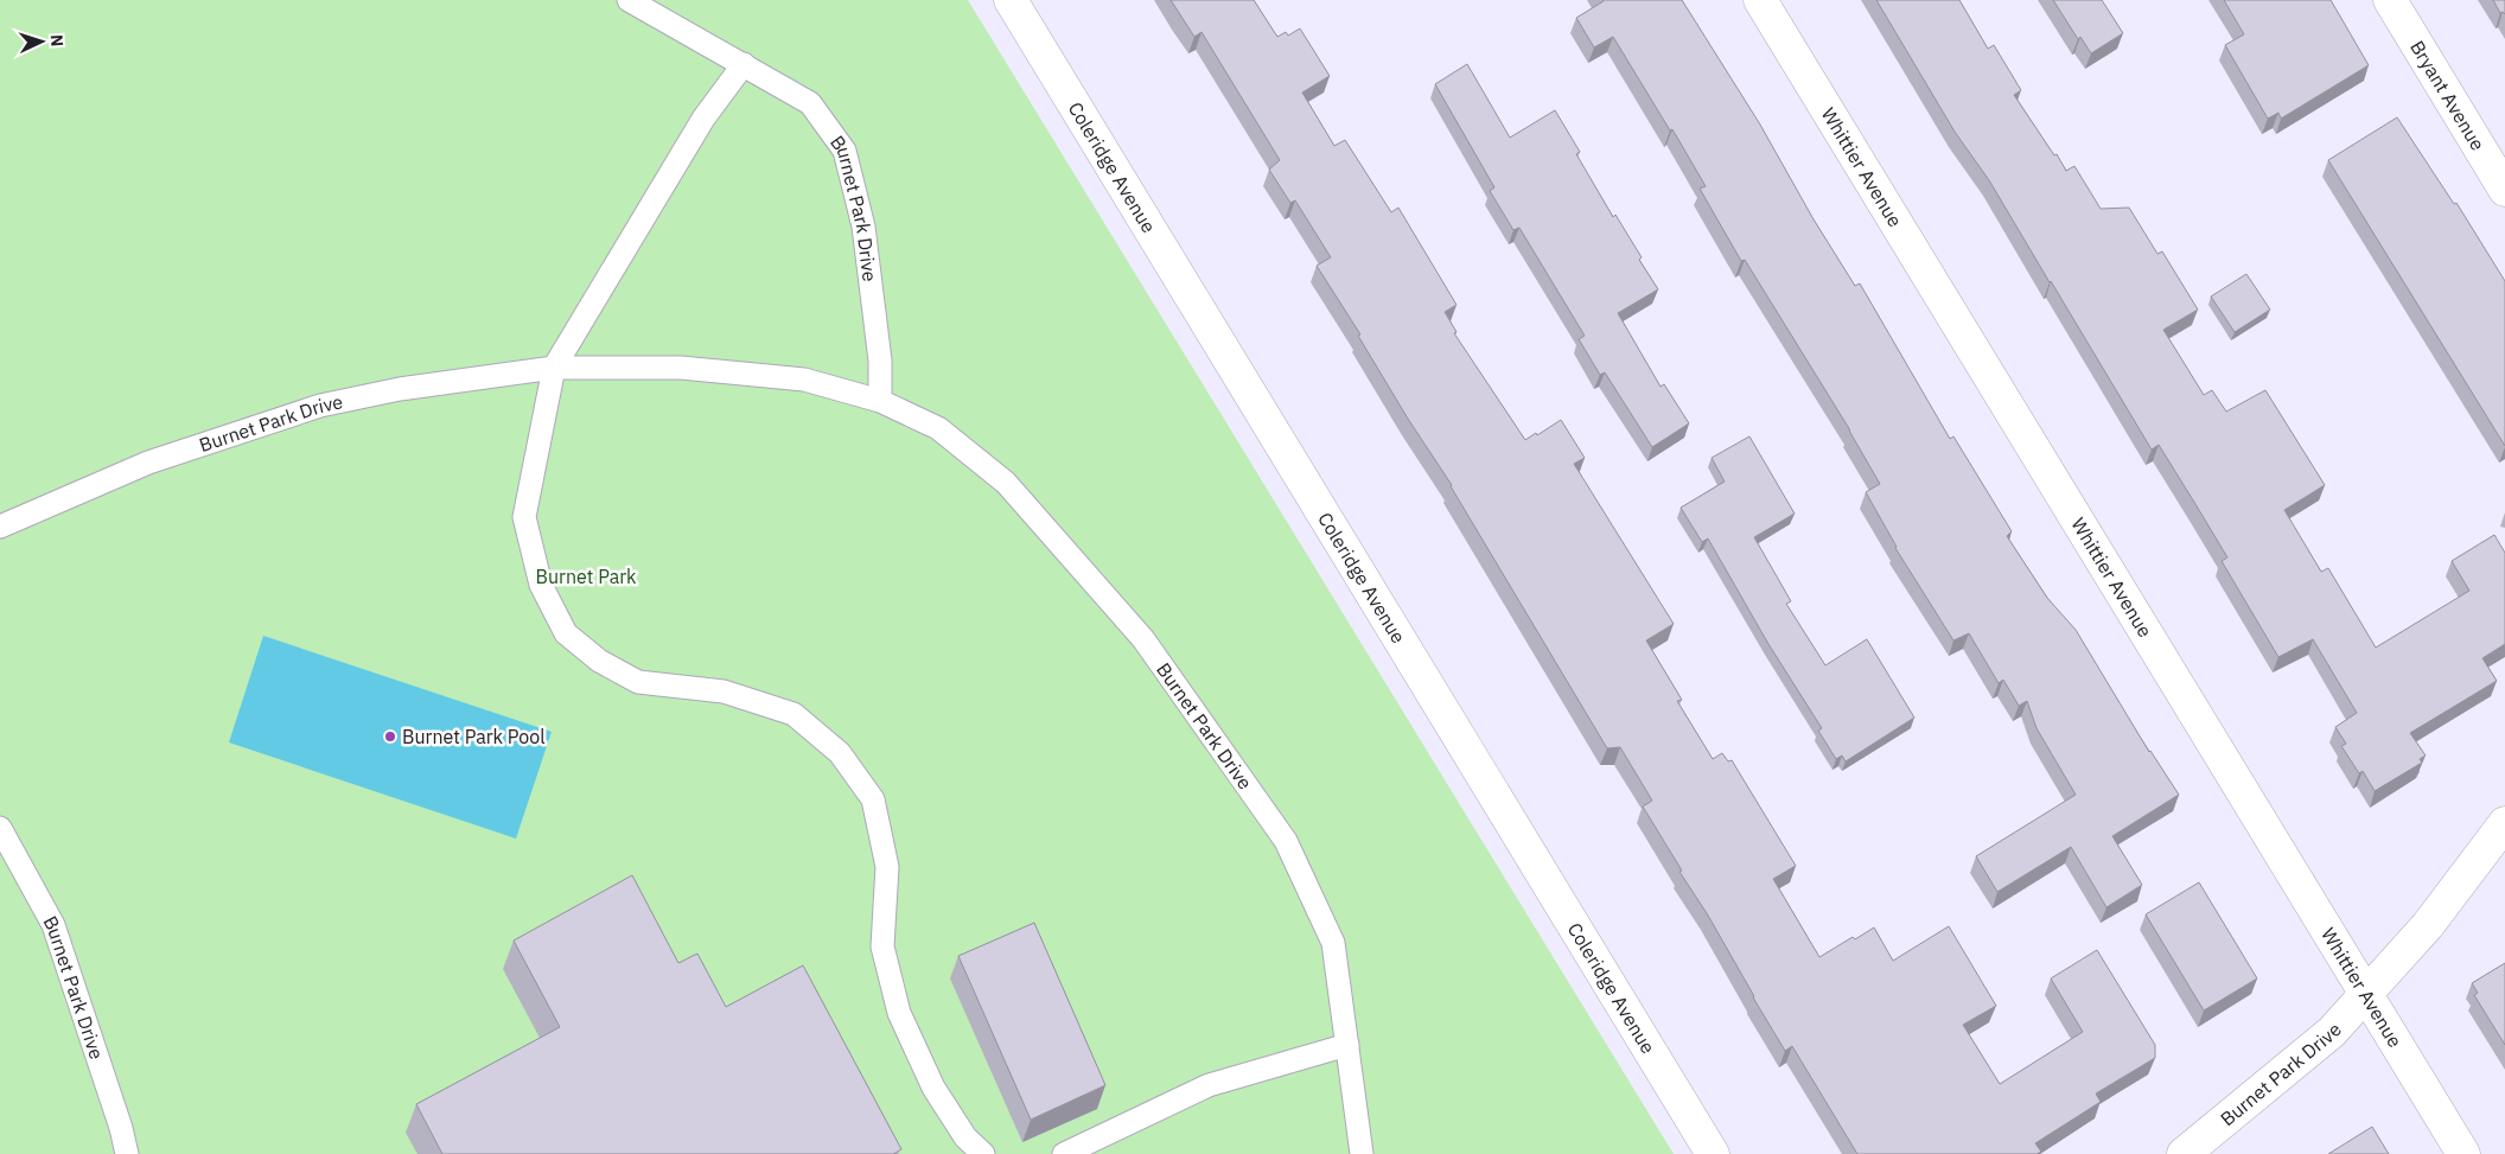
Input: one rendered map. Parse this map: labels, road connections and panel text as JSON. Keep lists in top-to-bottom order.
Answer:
{
  "streets": {
    "street": [
      "Bryant Avenue",
      "Coleridge Avenue",
      "Whittier Avenue",
      "Burnet Park Drive"
    ]
  },
  "crossings": [
    ["Whittier Avenue", "Burnet Park Drive"]
  ],
  "parks": ["Burnet Park"],
  "places": ["Burnet Park Pool"],
  "north": "right"
}
